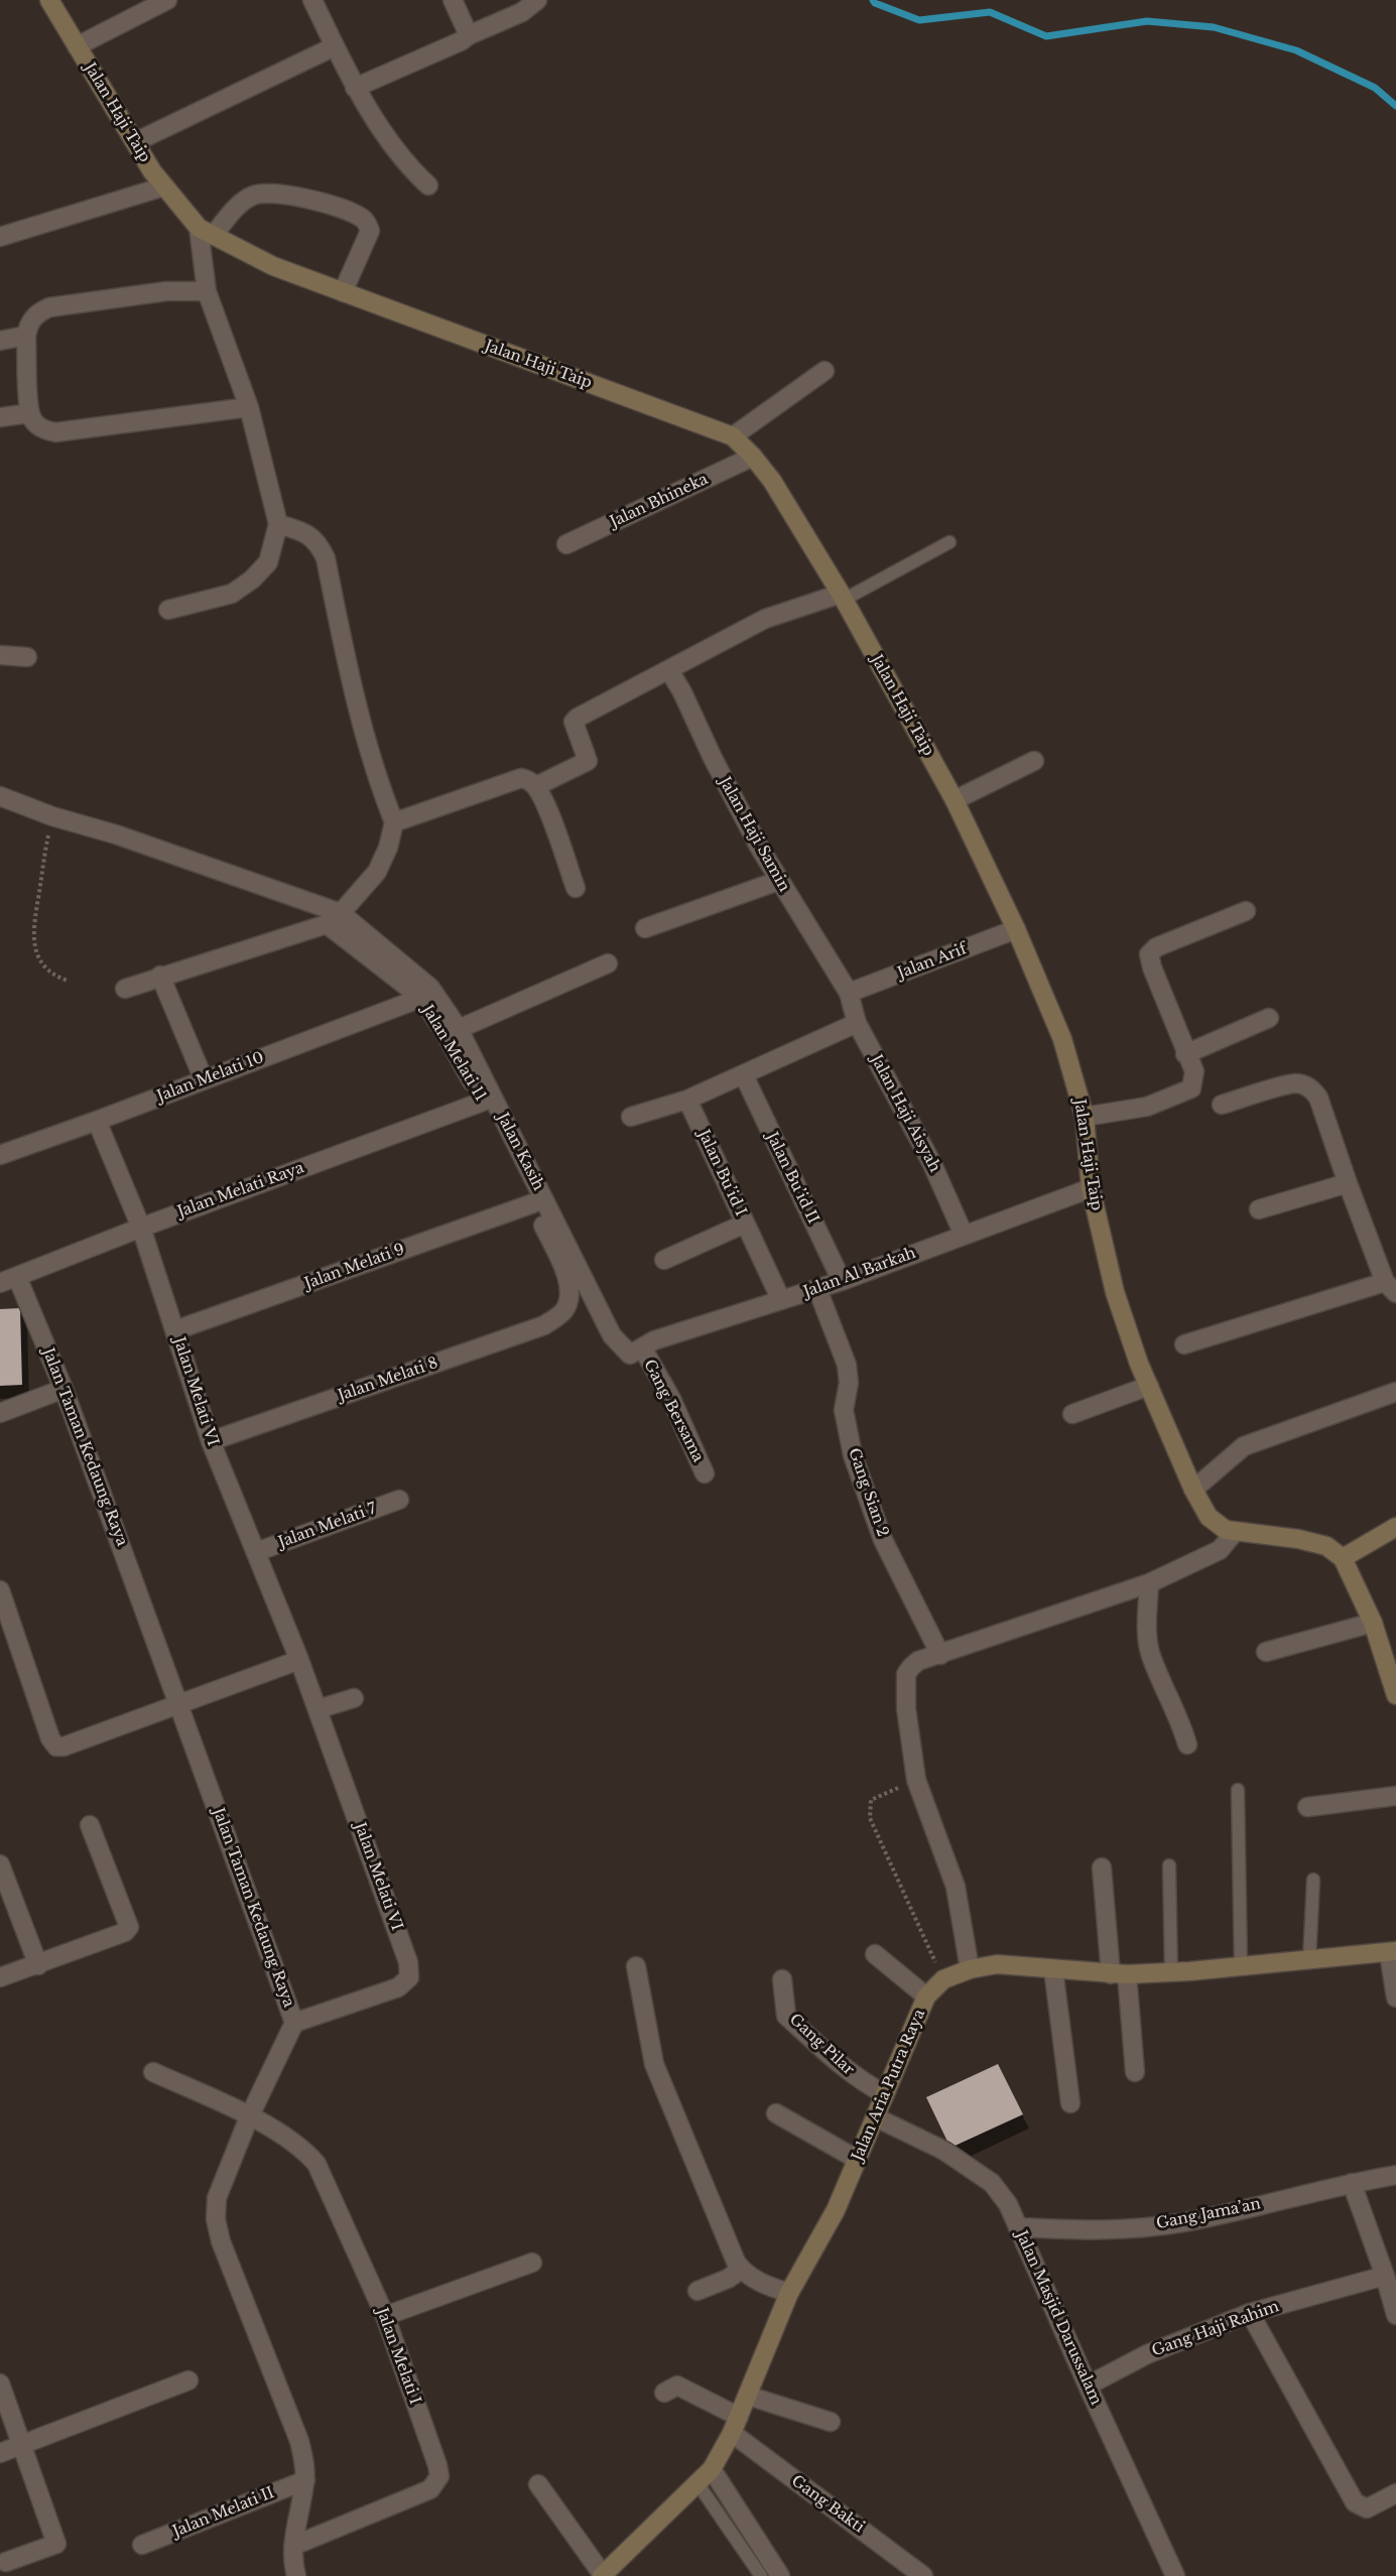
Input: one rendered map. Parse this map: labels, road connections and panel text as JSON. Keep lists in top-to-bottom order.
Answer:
{
  "streets": {
    "street": [
      "Jalan Haji Taip",
      "Jalan Bhineka",
      "Jalan Haji Samin",
      "Jalan Arif",
      "Jalan Melati 11",
      "Jalan Melati 10",
      "Jalan Haji Aisyah",
      "Jalan Kasih",
      "Jalan Bu’id I",
      "Jalan Bu’id II",
      "Jalan Melati Raya",
      "Jalan Melati 9",
      "Jalan Al Barkah",
      "Jalan Melati 8",
      "Jalan Melati VI",
      "Gang Bersama",
      "Jalan Taman Kedaung Raya",
      "Gang Sian 2",
      "Jalan Melati 7",
      "Gang Pilar",
      "Jalan Aria Putra Raya",
      "Gang Jama’an",
      "Jalan Masjid Darussalam",
      "Gang Haji Rahim",
      "Jalan Melati I",
      "Gang Bakti",
      "Jalan Melati II"
    ]
  },
  "crossings": [
    ["Jalan Haji Taip", "Jalan Bhineka"],
    ["Jalan Haji Taip", "Jalan Arif"],
    ["Jalan Haji Taip", "Jalan Al Barkah"],
    ["Jalan Haji Samin", "Jalan Arif"],
    ["Jalan Haji Samin", "Jalan Haji Aisyah"],
    ["Jalan Arif", "Jalan Haji Aisyah"],
    ["Jalan Melati 11", "Jalan Melati 10"],
    ["Jalan Melati 11", "Jalan Melati Raya"],
    ["Jalan Melati 11", "Jalan Melati 9"],
    ["Jalan Melati 11", "Jalan Melati 8"],
    ["Jalan Melati 10", "Jalan Melati VI"],
    ["Jalan Haji Aisyah", "Jalan Al Barkah"],
    ["Jalan Kasih", "Jalan Al Barkah"],
    ["Jalan Kasih", "Gang Bersama"],
    ["Jalan Bu’id I", "Jalan Al Barkah"],
    ["Jalan Bu’id II", "Jalan Al Barkah"],
    ["Jalan Melati Raya", "Jalan Melati VI"],
    ["Jalan Melati Raya", "Jalan Taman Kedaung Raya"],
    ["Jalan Melati 9", "Jalan Melati VI"],
    ["Jalan Al Barkah", "Gang Bersama"],
    ["Jalan Al Barkah", "Gang Sian 2"],
    ["Jalan Melati 8", "Jalan Melati VI"],
    ["Jalan Melati VI", "Jalan Taman Kedaung Raya"],
    ["Jalan Melati VI", "Jalan Melati 7"],
    ["Jalan Taman Kedaung Raya", "Jalan Melati I"],
    ["Jalan Taman Kedaung Raya", "Jalan Melati II"],
    ["Gang Pilar", "Jalan Aria Putra Raya"],
    ["Jalan Aria Putra Raya", "Jalan Masjid Darussalam"],
    ["Jalan Aria Putra Raya", "Gang Bakti"],
    ["Gang Jama’an", "Jalan Masjid Darussalam"],
    ["Jalan Masjid Darussalam", "Gang Haji Rahim"]
  ]
}
